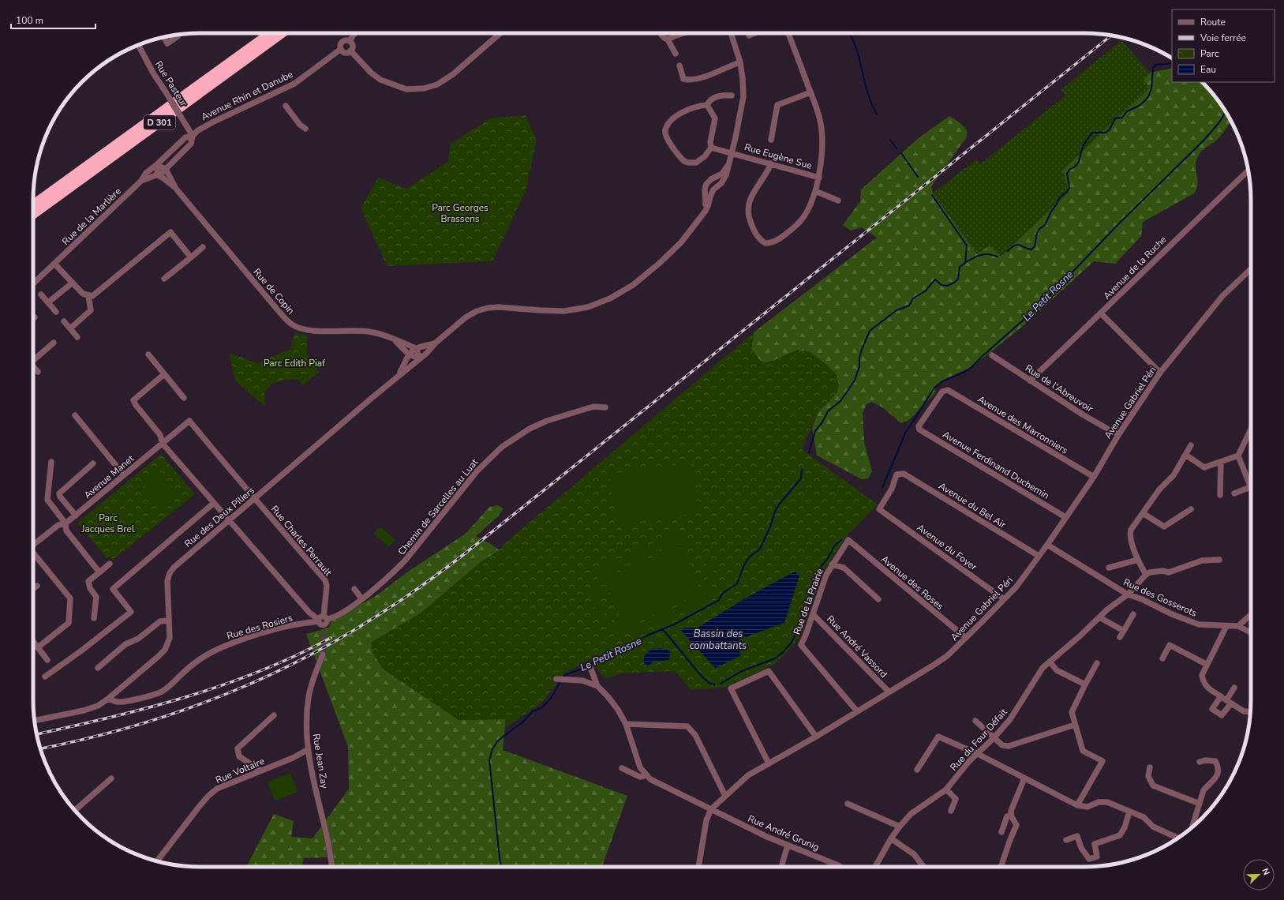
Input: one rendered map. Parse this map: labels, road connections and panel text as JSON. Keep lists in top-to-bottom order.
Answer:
{
  "streets": {
    "highway": ["D 301"],
    "street": [
      "Rue Pasteur",
      "Avenue Rhin et Danube",
      "Rue Eugène Sue",
      "Rue de la Marlière",
      "Avenue de la Ruche",
      "Rue de Copin",
      "Rue de l'Abreuvoir",
      "Avenue Gabriel Péri",
      "Avenue des Marronniers",
      "Avenue Ferdinand Duchemin",
      "Avenue Manet",
      "Avenue du Bel Air",
      "Chemin de Sarcelles au Luat",
      "Rue des Deux Piliers",
      "Rue Charles Perrault",
      "Avenue du Foyer",
      "Avenue des Roses",
      "Rue des Gosserots",
      "Rue de la Prairie",
      "Rue des Rosiers",
      "Rue André Vassord",
      "Rue du Four Défait",
      "Rue Jean Zay",
      "Rue Voltaire",
      "Rue André Grunig"
    ]
  },
  "crossings": [
    ["Rue Pasteur", "Avenue Rhin et Danube"],
    ["Rue Pasteur", "Rue de la Marlière"],
    ["Avenue Rhin et Danube", "Rue de la Marlière"],
    ["Rue Eugène Sue", "Rue des Deux Piliers"],
    ["Rue de la Marlière", "Rue de Copin"],
    ["Avenue de la Ruche", "Rue de l'Abreuvoir"],
    ["Rue de Copin", "Rue des Deux Piliers"],
    ["Rue de l'Abreuvoir", "Avenue Gabriel Péri"],
    ["Avenue Gabriel Péri", "Avenue des Marronniers"],
    ["Avenue Gabriel Péri", "Avenue Ferdinand Duchemin"],
    ["Avenue Gabriel Péri", "Avenue du Bel Air"],
    ["Avenue Gabriel Péri", "Avenue du Foyer"],
    ["Avenue Gabriel Péri", "Avenue des Roses"],
    ["Avenue Gabriel Péri", "Rue des Gosserots"],
    ["Avenue Gabriel Péri", "Rue de la Prairie"],
    ["Avenue Gabriel Péri", "Rue André Vassord"],
    ["Avenue Gabriel Péri", "Rue André Grunig"],
    ["Avenue des Marronniers", "Avenue Ferdinand Duchemin"],
    ["Avenue Manet", "Rue des Deux Piliers"],
    ["Avenue Manet", "Rue Charles Perrault"],
    ["Avenue du Bel Air", "Avenue du Foyer"],
    ["Chemin de Sarcelles au Luat", "Rue des Rosiers"],
    ["Rue des Deux Piliers", "Rue Charles Perrault"],
    ["Rue des Deux Piliers", "Rue des Rosiers"],
    ["Rue Charles Perrault", "Rue des Rosiers"],
    ["Avenue des Roses", "Rue de la Prairie"],
    ["Rue des Gosserots", "Rue du Four Défait"],
    ["Rue de la Prairie", "Rue André Vassord"],
    ["Rue Jean Zay", "Rue Voltaire"]
  ],
  "water": ["Le Petit Rosne", "Bassin des combattants"],
  "parks": ["Parc Georges Brassens", "Parc Edith Piaf", "Parc Jacques Brel"],
  "legend": [
    "Route",
    "Voie ferrée",
    "Parc",
    "Eau"
  ],
  "scale_bar": "100 m",
  "north": "top right"
}
